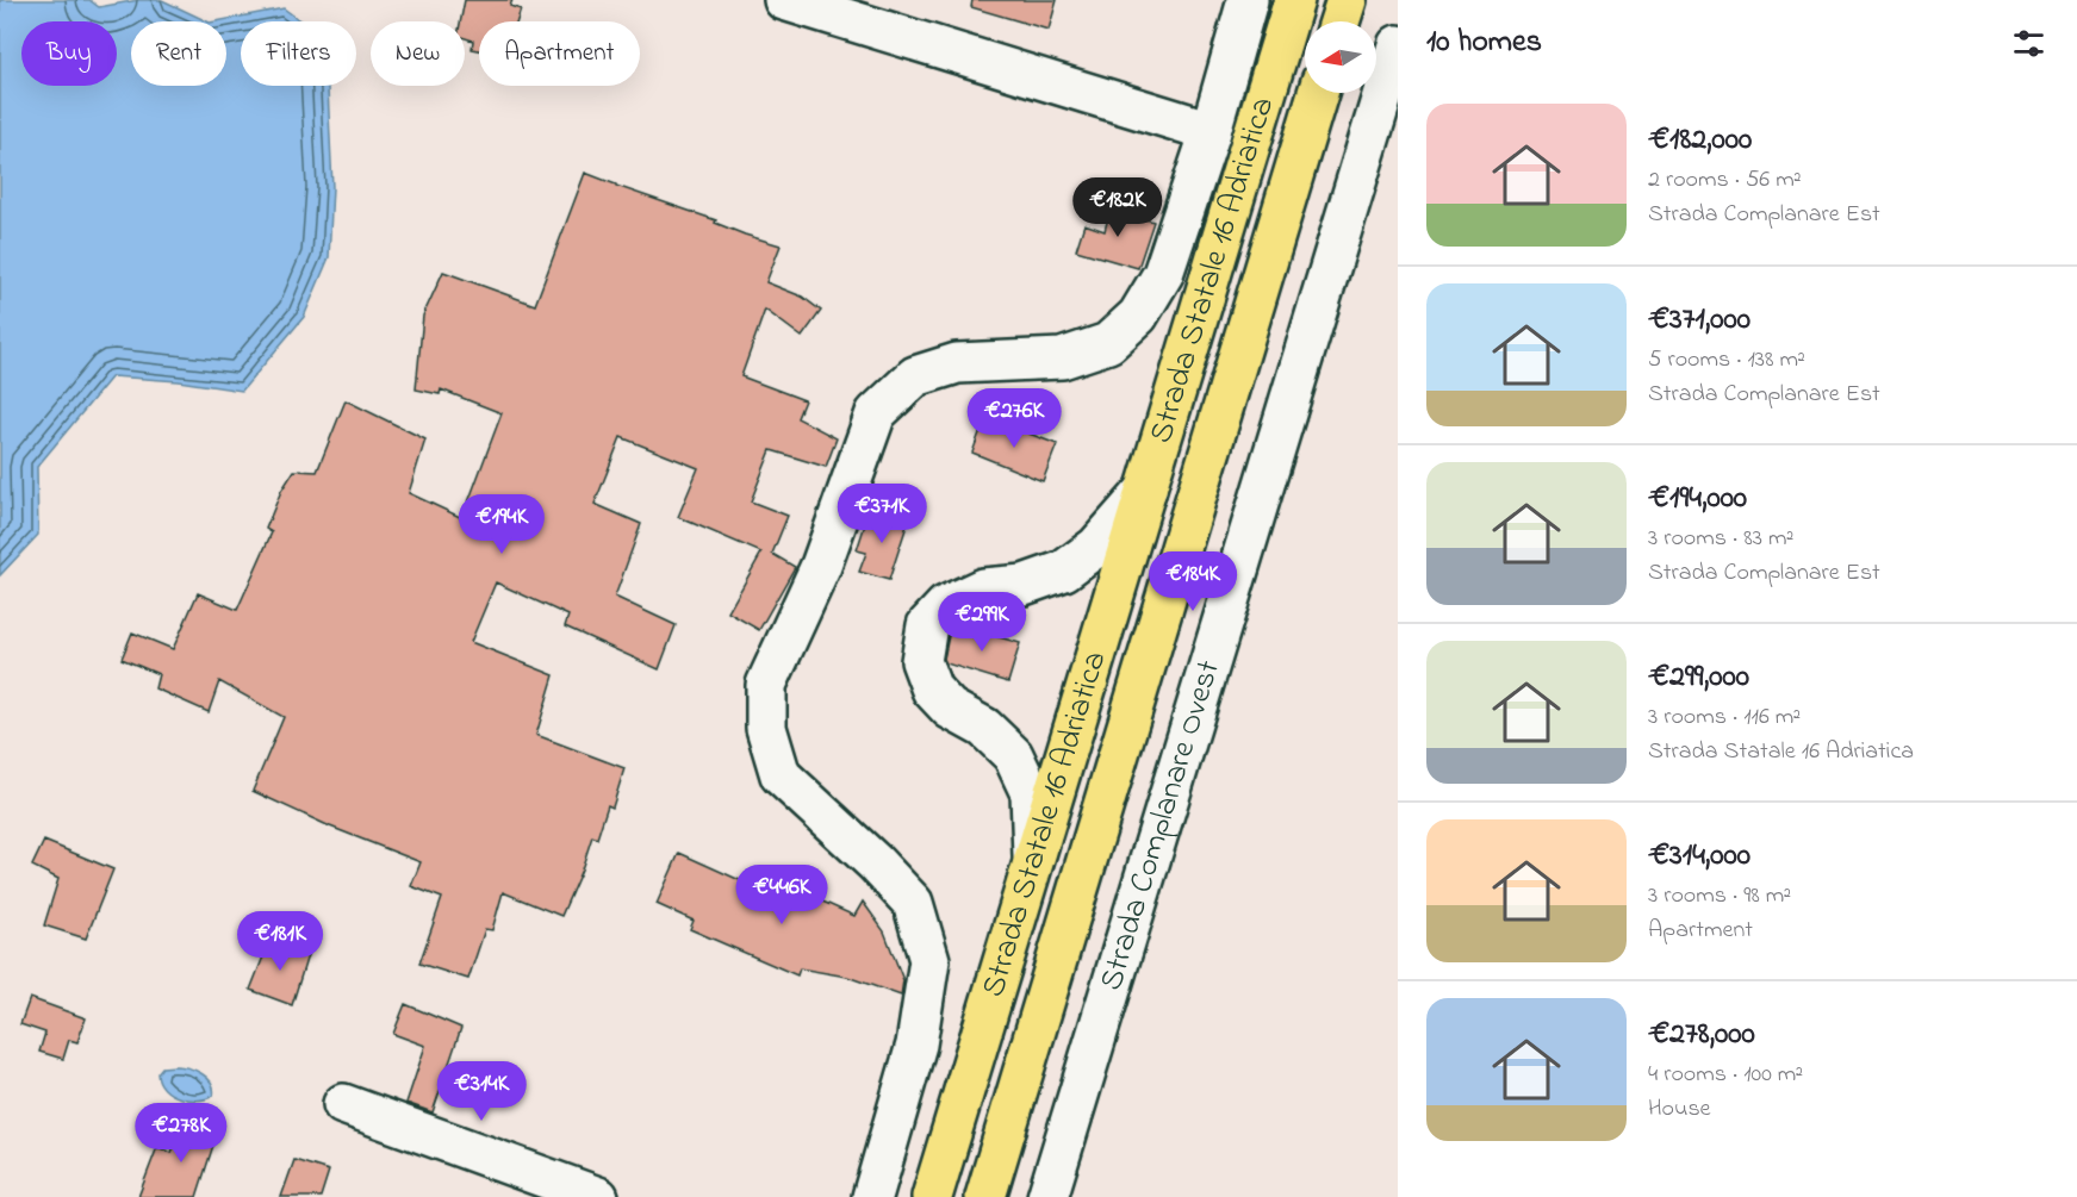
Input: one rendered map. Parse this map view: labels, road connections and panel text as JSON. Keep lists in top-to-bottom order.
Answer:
{
  "streets": {
    "highway": ["Strada Statale 16 Adriatica"],
    "street": ["Strada Complanare Ovest"]
  },
  "north": "left",
  "page": {
    "heading": "10 homes",
    "chip": [
      "Buy",
      "Rent",
      "Filters",
      "New",
      "Apartment"
    ],
    "list": [
      {
        "name": "€182,000",
        "note": "2 rooms · 56 m² · Strada Complanare Est"
      },
      {
        "name": "€371,000",
        "note": "5 rooms · 138 m² · Strada Complanare Est"
      },
      {
        "name": "€194,000",
        "note": "3 rooms · 83 m² · Strada Complanare Est"
      },
      {
        "name": "€299,000",
        "note": "3 rooms · 116 m² · Strada Statale 16 Adriatica"
      },
      {
        "name": "€314,000",
        "note": "3 rooms · 98 m² · Apartment"
      },
      {
        "name": "€278,000",
        "note": "4 rooms · 100 m² · House"
      }
    ],
    "price": [
      "€182K",
      "€276K",
      "€371K",
      "€194K",
      "€184K",
      "€299K",
      "€446K",
      "€181K",
      "€314K",
      "€278K"
    ]
  }
}
